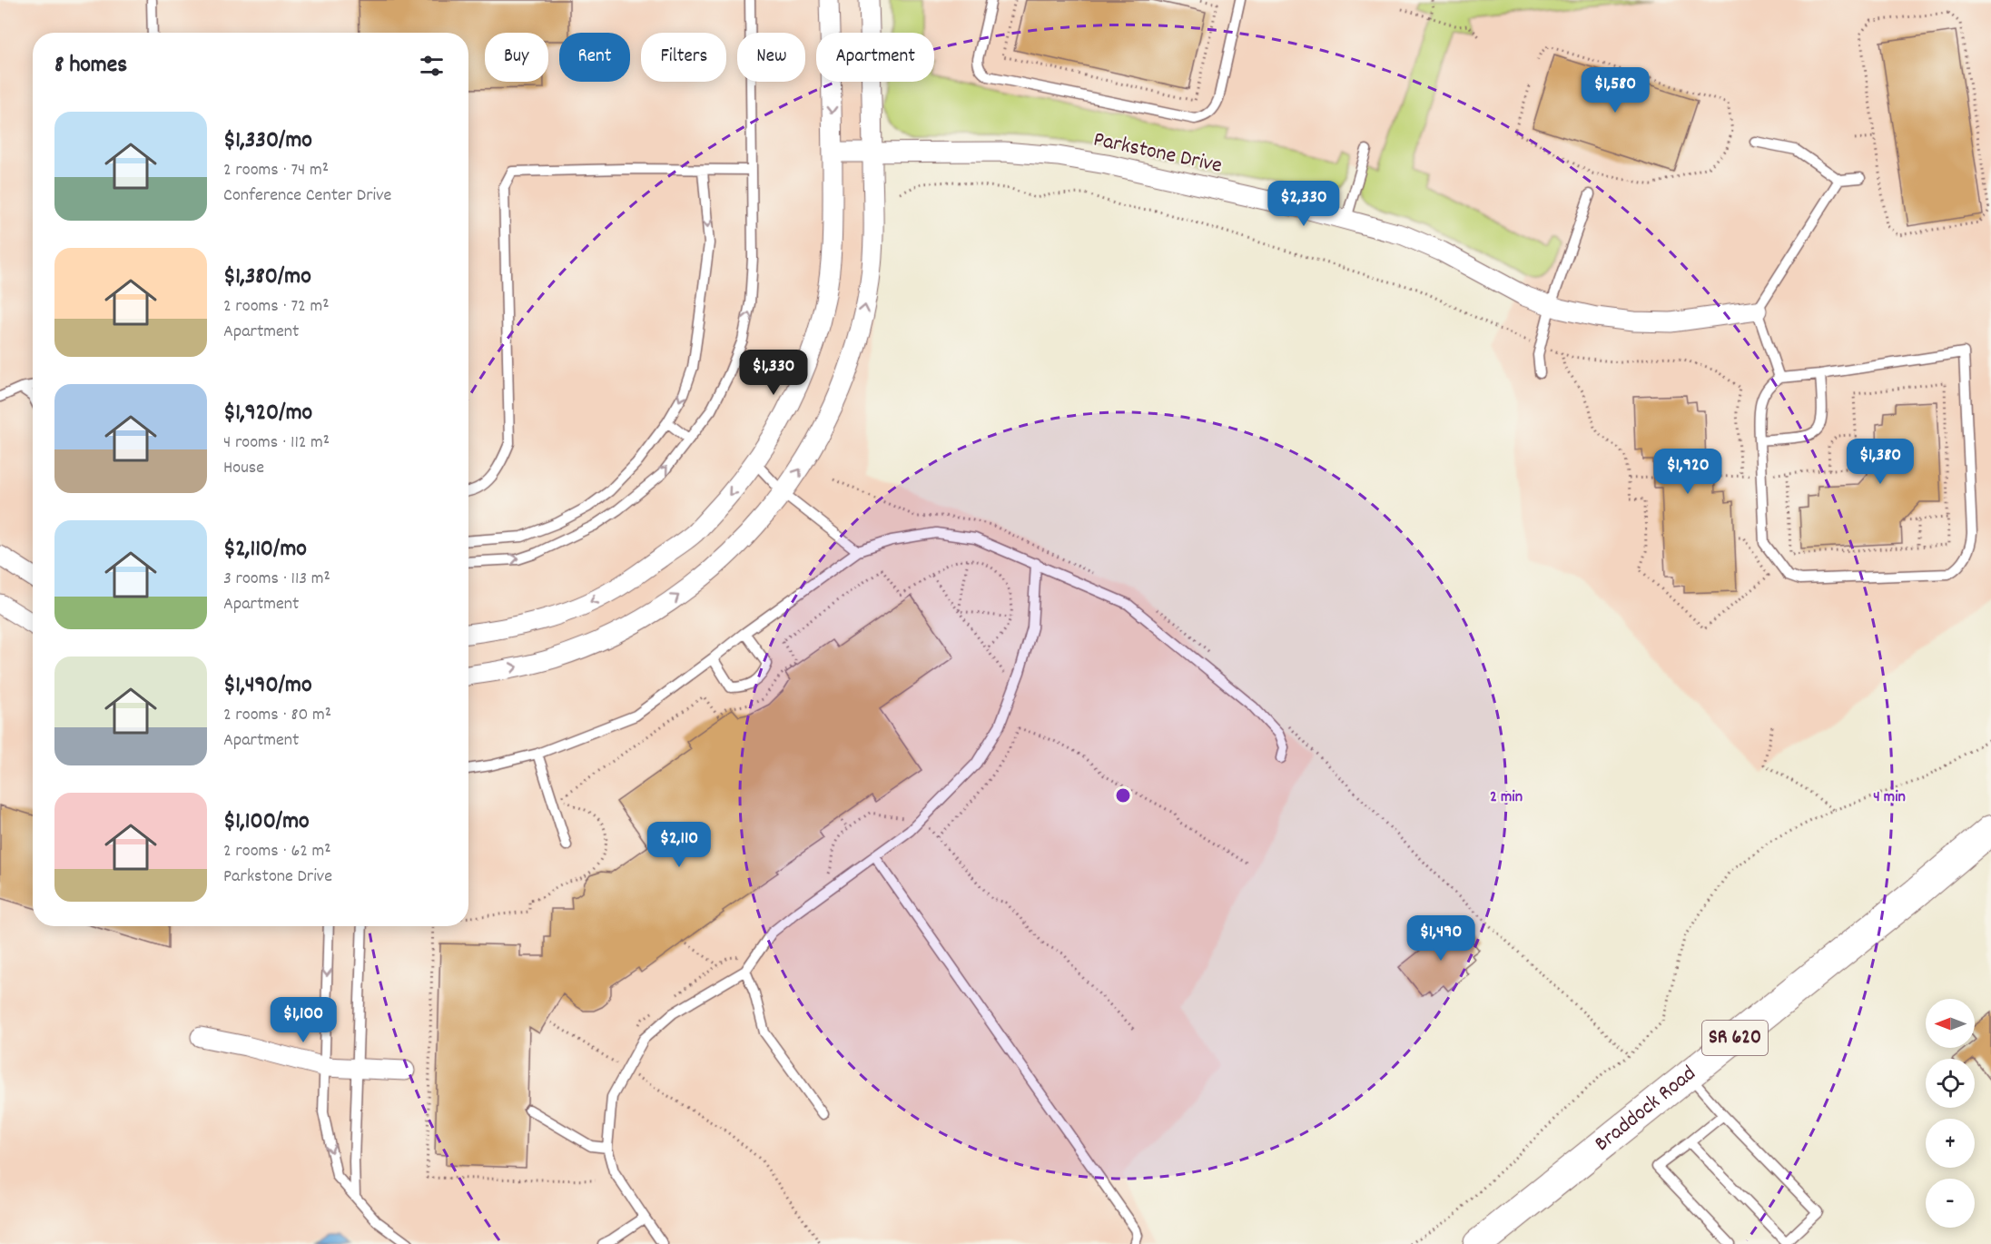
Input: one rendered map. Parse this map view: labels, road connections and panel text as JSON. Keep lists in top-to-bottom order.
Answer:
{
  "streets": {
    "main road": ["SR 620", "Braddock Road"],
    "street": ["Parkstone Drive"]
  },
  "north": "left",
  "page": {
    "chip": [
      "Buy",
      "Rent",
      "Filters",
      "New",
      "Apartment"
    ],
    "heading": "8 homes",
    "price": [
      "$1,580",
      "$2,330",
      "$1,330",
      "$1,380",
      "$1,920",
      "$2,110",
      "$1,490",
      "$1,100"
    ],
    "list": [
      {
        "name": "$1,330/mo",
        "note": "2 rooms · 74 m² · Conference Center Drive"
      },
      {
        "name": "$1,380/mo",
        "note": "2 rooms · 72 m² · Apartment"
      },
      {
        "name": "$1,920/mo",
        "note": "4 rooms · 112 m² · House"
      },
      {
        "name": "$2,110/mo",
        "note": "3 rooms · 113 m² · Apartment"
      },
      {
        "name": "$1,490/mo",
        "note": "2 rooms · 80 m² · Apartment"
      },
      {
        "name": "$1,100/mo",
        "note": "2 rooms · 62 m² · Parkstone Drive"
      }
    ],
    "map_buttons": ["+", "−"]
  },
  "rings": ["2 min", "4 min"]
}
